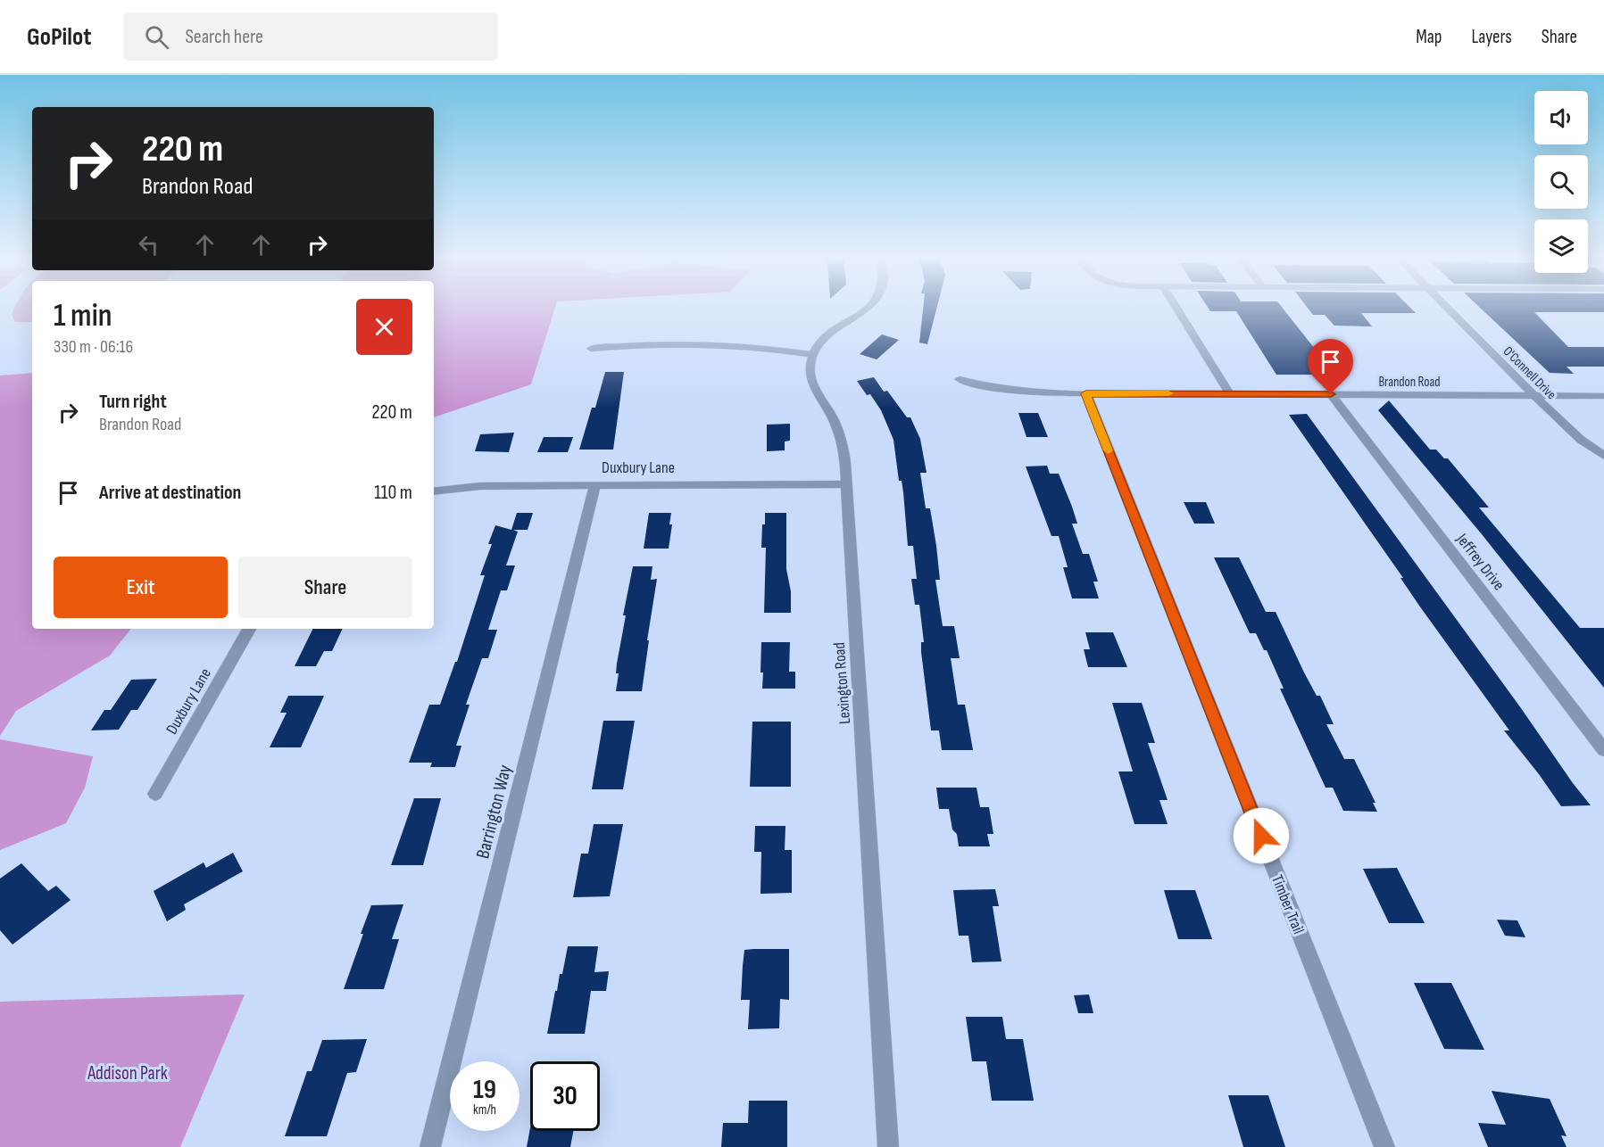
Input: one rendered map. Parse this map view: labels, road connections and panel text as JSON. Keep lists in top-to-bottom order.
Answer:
{
  "streets": {
    "street": [
      "O'Connell Drive",
      "Brandon Road",
      "Duxbury Lane",
      "Jeffrey Drive",
      "Lexington Road",
      "Barrington Way",
      "Timber Trail"
    ]
  },
  "crossings": [
    ["O'Connell Drive", "Brandon Road"],
    ["Brandon Road", "Jeffrey Drive"],
    ["Brandon Road", "Timber Trail"],
    ["Duxbury Lane", "Lexington Road"],
    ["Duxbury Lane", "Barrington Way"]
  ],
  "parks": ["Addison Park"],
  "page": {
    "header": "GoPilot",
    "search": "Search here",
    "nav": ["Map", "Layers", "Share"],
    "turn": ["220 m", "Brandon Road"],
    "heading": ["1 min", "330 m · 06:16"],
    "list": [
      {
        "name": "Turn right",
        "note": "Brandon Road",
        "value": "220 m"
      },
      {
        "name": "Arrive at destination",
        "value": "110 m"
      }
    ],
    "buttons": ["Exit", "Share"],
    "speed": "19 km/h",
    "limit": "30"
  }
}
